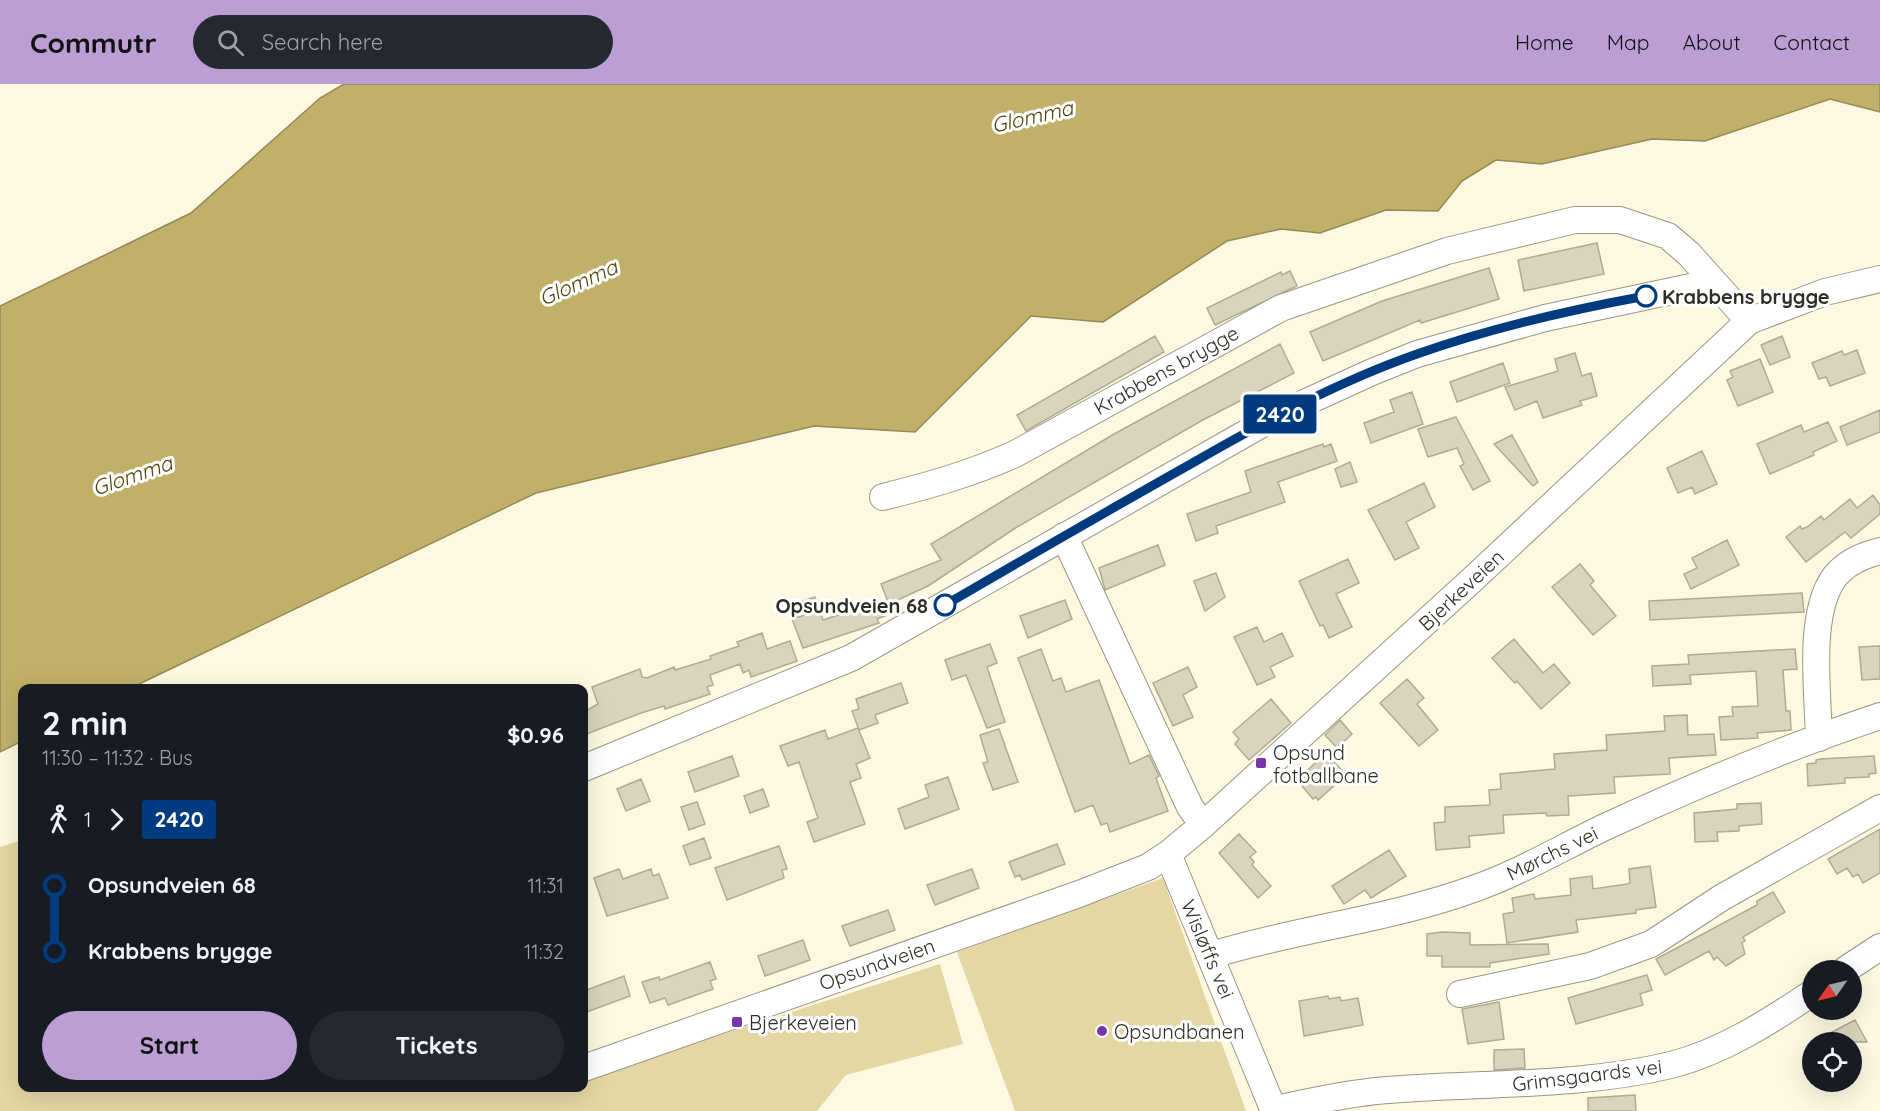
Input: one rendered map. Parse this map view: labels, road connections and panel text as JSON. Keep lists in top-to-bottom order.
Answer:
{
  "streets": {
    "street": [
      "Krabbens brygge",
      "Bjerkeveien",
      "Mørchs vei",
      "Wisløffs vei",
      "Opsundveien",
      "Grimsgaards vei"
    ]
  },
  "crossings": [
    ["Bjerkeveien", "Wisløffs vei"],
    ["Bjerkeveien", "Opsundveien"],
    ["Mørchs vei", "Wisløffs vei"],
    ["Wisløffs vei", "Opsundveien"],
    ["Wisløffs vei", "Grimsgaards vei"]
  ],
  "water": ["Glomma"],
  "places": {
    "other": ["Krabbens brygge", "Opsundveien 68", "Opsundbanen"],
    "transit": ["Opsund fotballbane", "Bjerkeveien"]
  },
  "lines": ["bus line 2420"],
  "north": "bottom left",
  "page": {
    "header": "Commutr",
    "search": "Search here",
    "nav": [
      "Home",
      "Map",
      "About",
      "Contact"
    ],
    "on_map": "2420",
    "heading": ["2 min", "11:30 – 11:32 · Bus", "$0.96"],
    "legs": ["1", "2420"],
    "list": [
      {
        "name": "Opsundveien 68",
        "value": "11:31"
      },
      {
        "name": "Krabbens brygge",
        "value": "11:32"
      }
    ],
    "buttons": ["Start", "Tickets"]
  }
}
